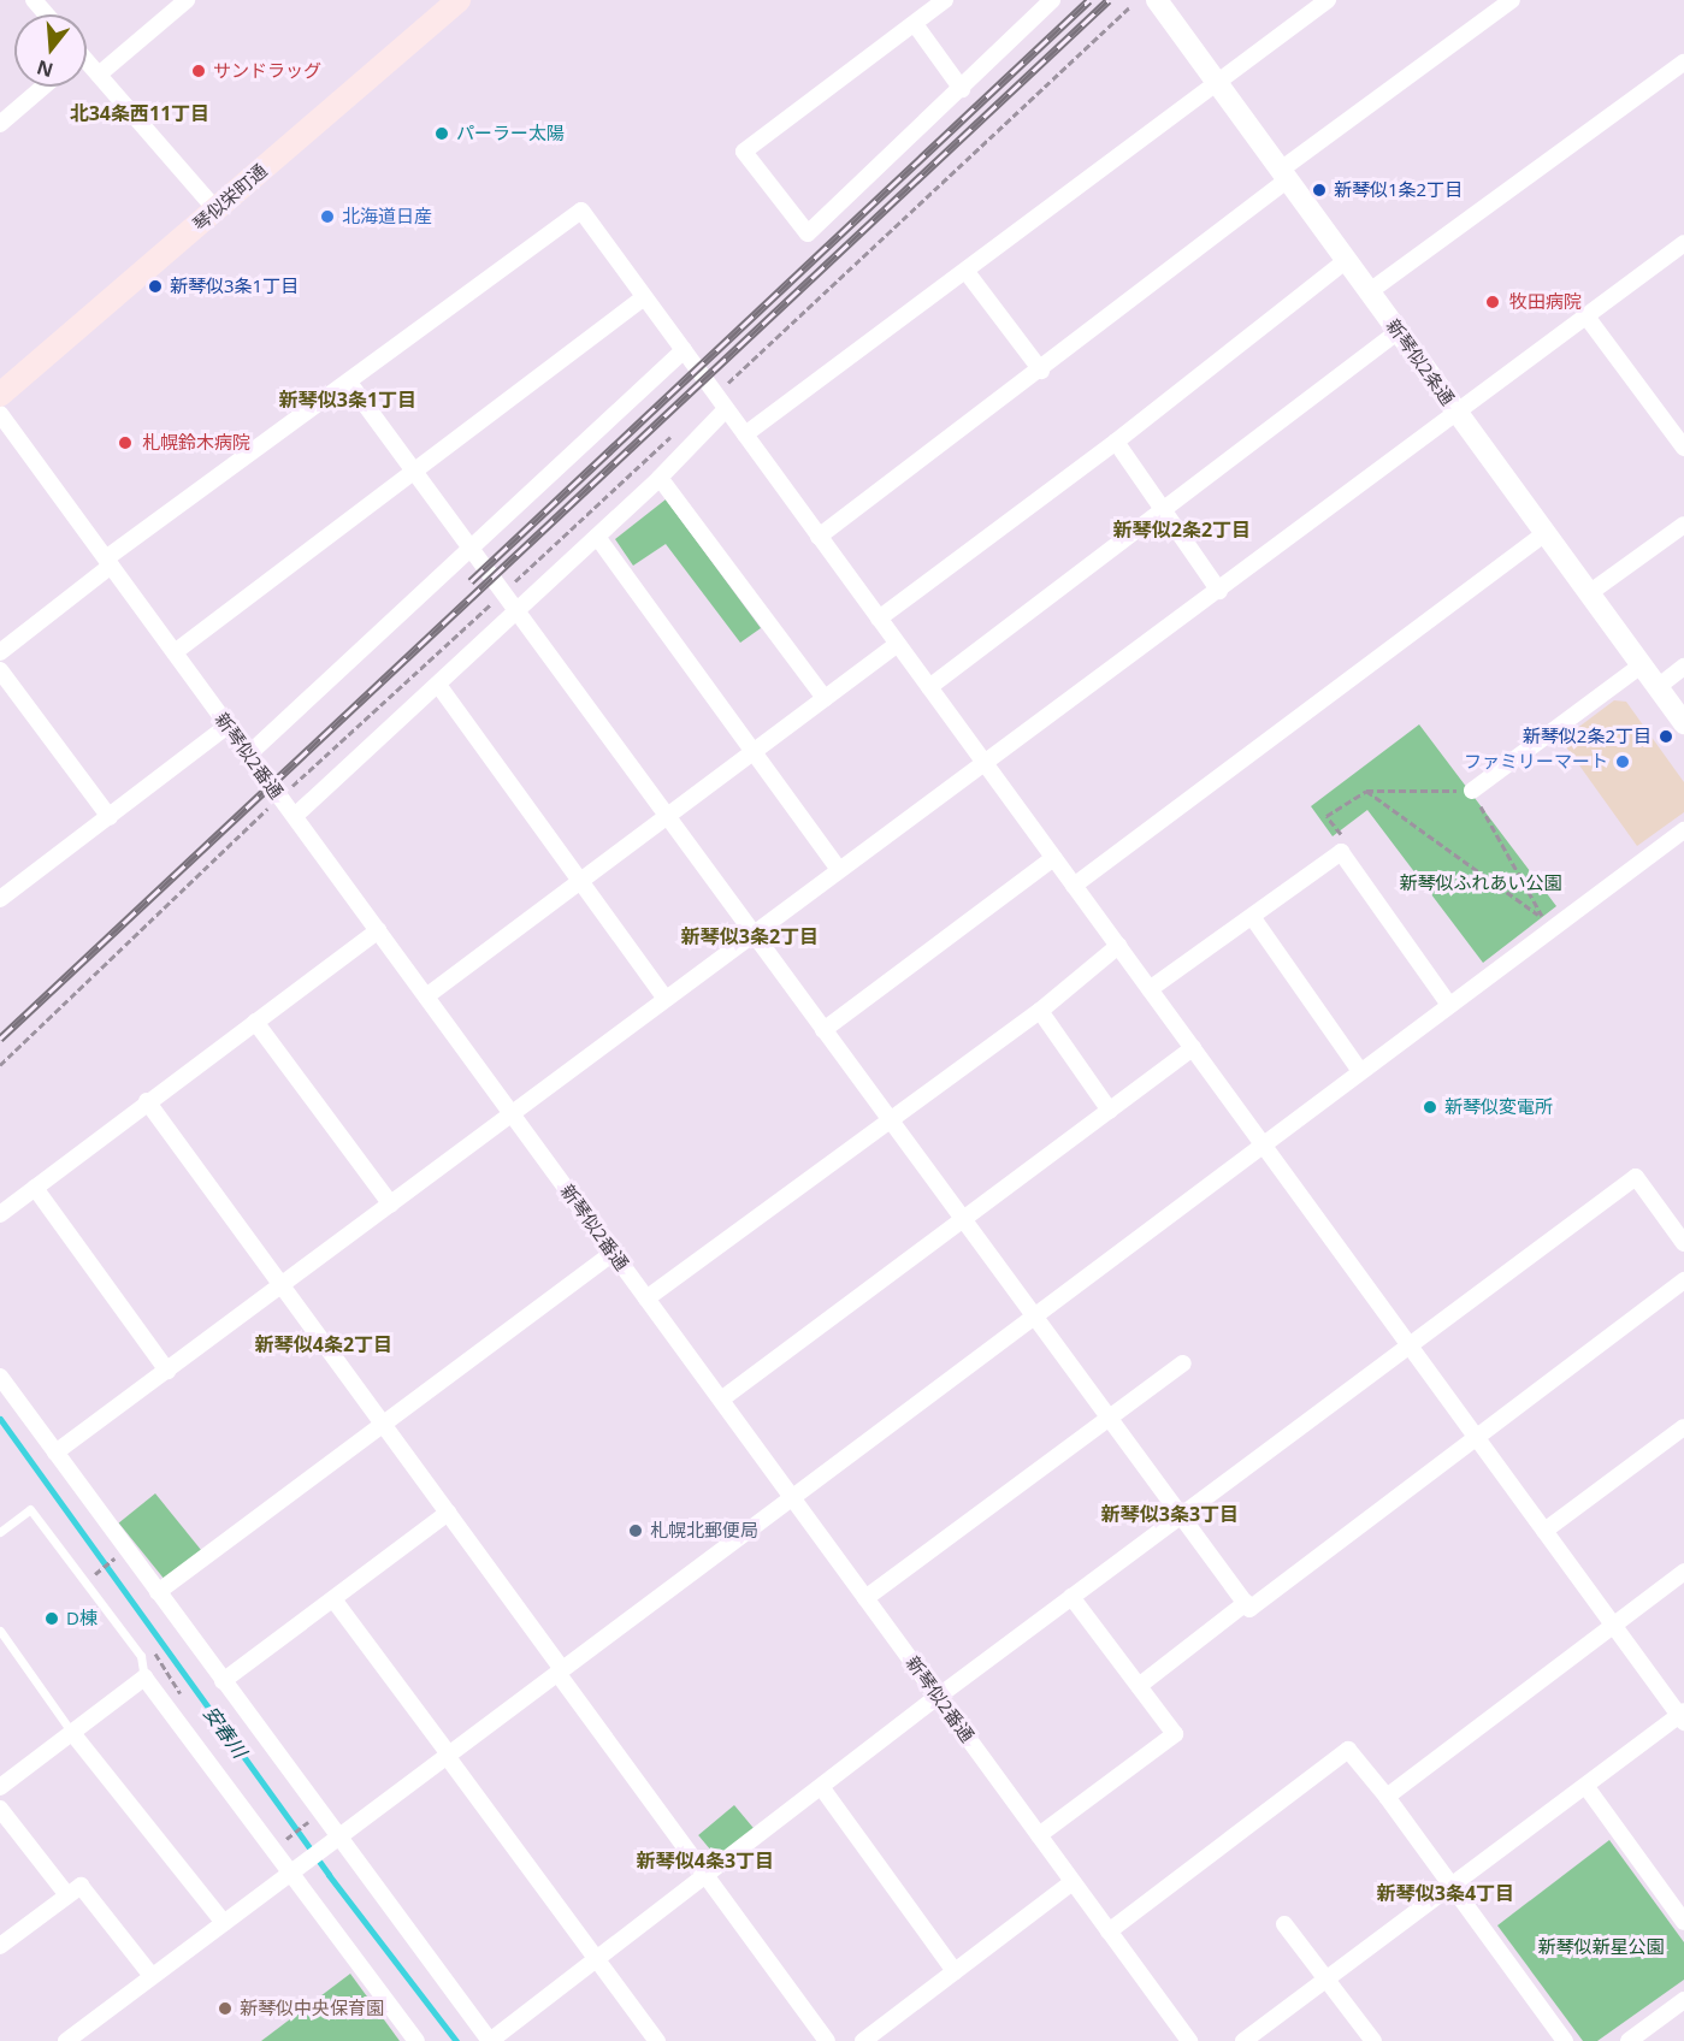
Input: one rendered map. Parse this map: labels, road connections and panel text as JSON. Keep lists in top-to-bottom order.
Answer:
{
  "streets": {
    "main road": ["琴似栄町通"],
    "street": ["新琴似2条通", "新琴似2番通"]
  },
  "districts": [
    "北34条西11丁目",
    "新琴似3条1丁目",
    "新琴似2条2丁目",
    "新琴似3条2丁目",
    "新琴似4条2丁目",
    "新琴似3条3丁目",
    "新琴似4条3丁目",
    "新琴似3条4丁目"
  ],
  "water": ["安春川"],
  "parks": ["新琴似ふれあい公園", "新琴似新星公園"],
  "places": [
    "サンドラッグ",
    "パーラー太陽",
    "新琴似1条2丁目",
    "北海道日産",
    "新琴似3条1丁目",
    "牧田病院",
    "札幌鈴木病院",
    "新琴似2条2丁目",
    "ファミリーマート",
    "新琴似変電所",
    "札幌北郵便局",
    "D棟",
    "新琴似中央保育園"
  ],
  "north": "bottom"
}
